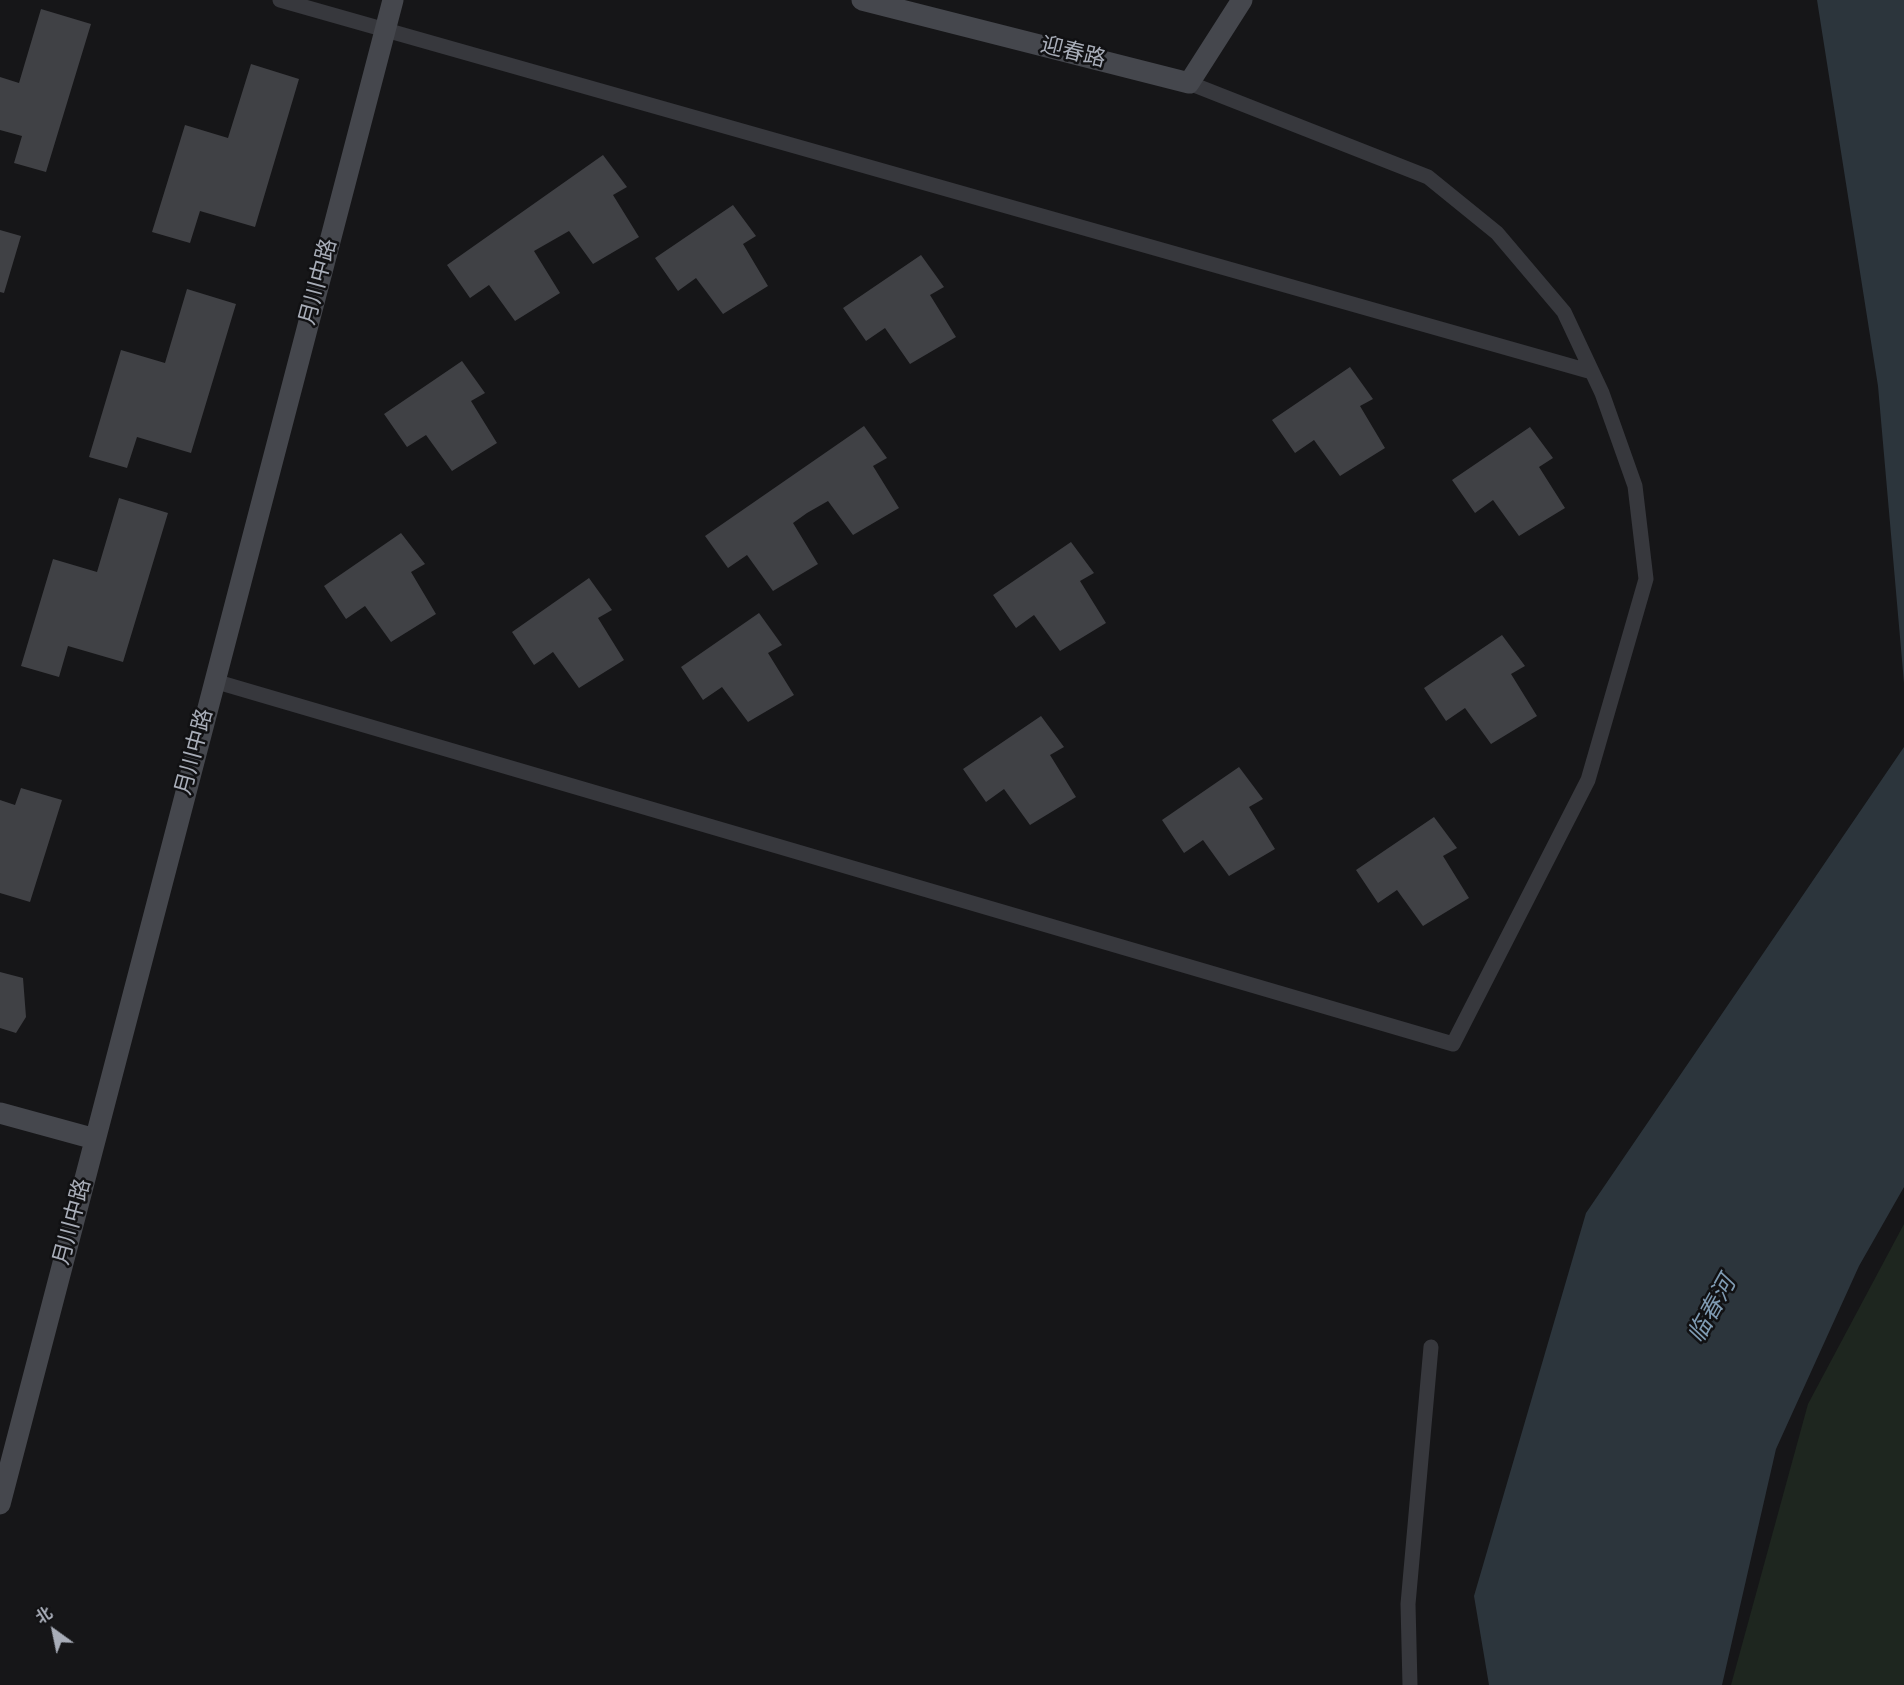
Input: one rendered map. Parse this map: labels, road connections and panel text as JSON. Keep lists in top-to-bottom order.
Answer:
{
  "streets": {
    "street": ["迎春路", "月川中路"]
  },
  "water": ["临春河"],
  "north": "top left"
}
